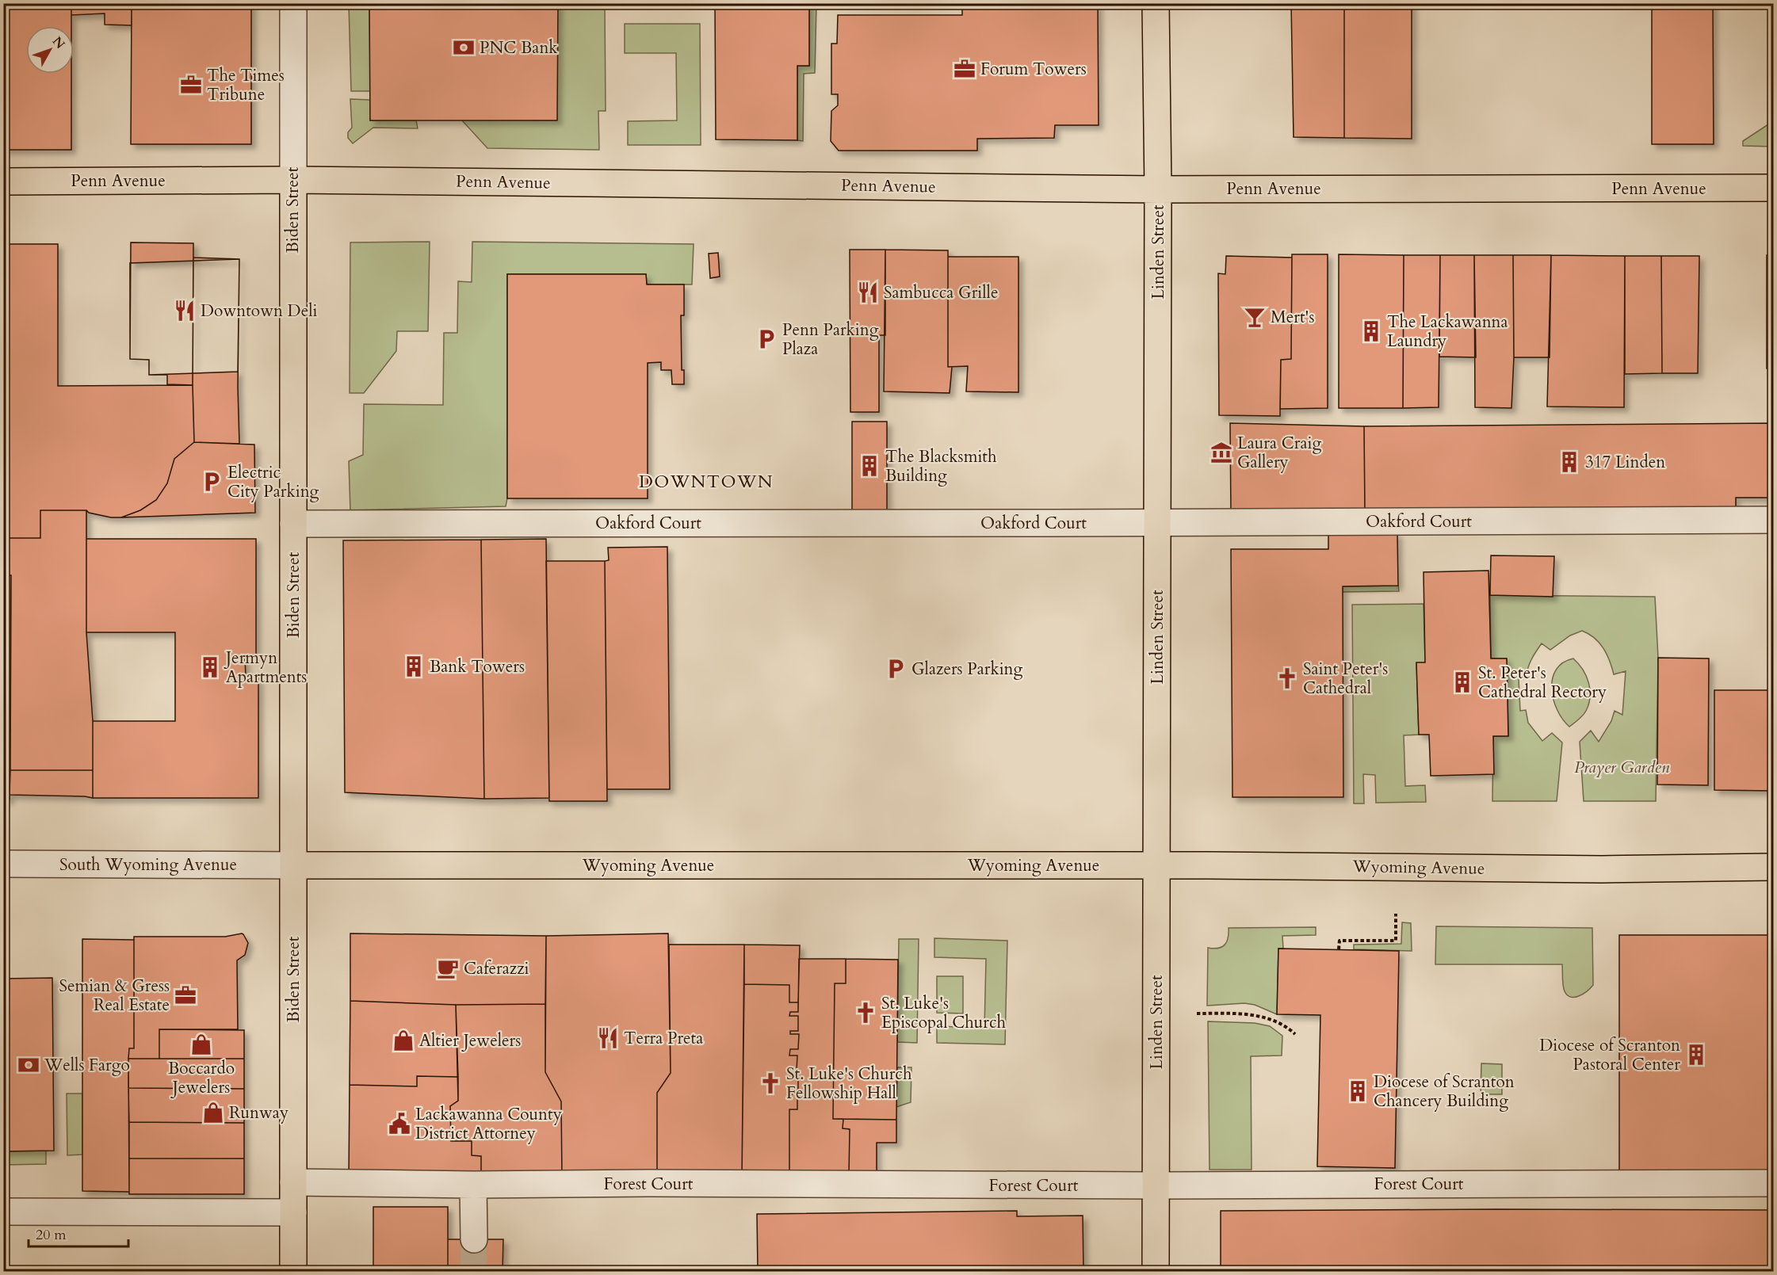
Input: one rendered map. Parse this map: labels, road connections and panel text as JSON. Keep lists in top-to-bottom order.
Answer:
{
  "streets": {
    "main road": [
      "Penn Avenue",
      "Biden Street",
      "Linden Street",
      "Wyoming Avenue"
    ],
    "street": ["Oakford Court", "South Wyoming Avenue", "Forest Court"]
  },
  "crossings": [
    ["Penn Avenue", "Biden Street"],
    ["Penn Avenue", "Linden Street"],
    ["Biden Street", "Oakford Court"],
    ["Biden Street", "South Wyoming Avenue"],
    ["Biden Street", "Wyoming Avenue"],
    ["Biden Street", "Forest Court"],
    ["Linden Street", "Oakford Court"],
    ["Linden Street", "Wyoming Avenue"],
    ["Linden Street", "Forest Court"],
    ["South Wyoming Avenue", "Wyoming Avenue"]
  ],
  "districts": ["DOWNTOWN"],
  "parks": ["Prayer Garden"],
  "places": {
    "bank": ["PNC Bank", "Wells Fargo"],
    "office": ["Forum Towers", "The Times Tribune", "Semian & Gress Real Estate"],
    "restaurant": ["Sambucca Grille", "Downtown Deli", "Terra Preta"],
    "bar": ["Mert's"],
    "building": [
      "The Lackawanna Laundry",
      "317 Linden",
      "The Blacksmith Building",
      "Bank Towers",
      "Jermyn Apartments",
      "St. Peter's Cathedral Rectory",
      "Diocese of Scranton Pastoral Center",
      "Diocese of Scranton Chancery Building"
    ],
    "parking": ["Penn Parking Plaza", "Electric City Parking", "Glazers Parking"],
    "museum": ["Laura Craig Gallery"],
    "church": ["Saint Peter's Cathedral", "St. Luke's Episcopal Church", "St. Luke's Church Fellowship Hall"],
    "cafe": ["Caferazzi"],
    "shop": ["Altier Jewelers", "Boccardo Jewelers", "Runway"],
    "public building": ["Lackawanna County District Attorney"]
  },
  "scale_bar": "20 m",
  "north": "top right"
}
